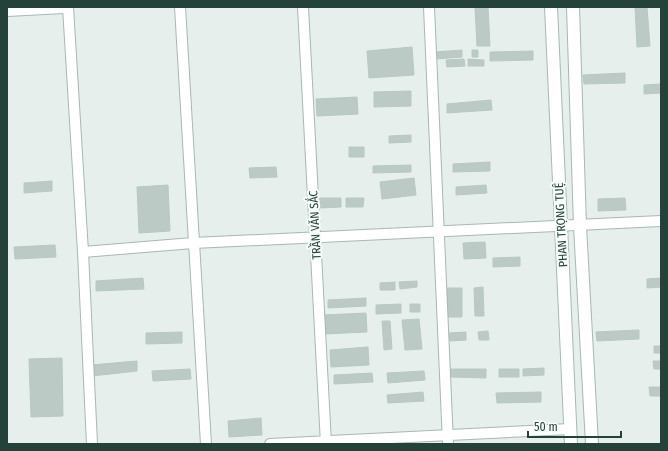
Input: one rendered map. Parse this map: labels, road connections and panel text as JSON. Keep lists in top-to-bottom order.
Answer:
{
  "streets": {
    "street": ["TRẦN VĂN SẮC", "PHAN TRỌNG TUỆ"]
  },
  "scale_bar": "50 m"
}
